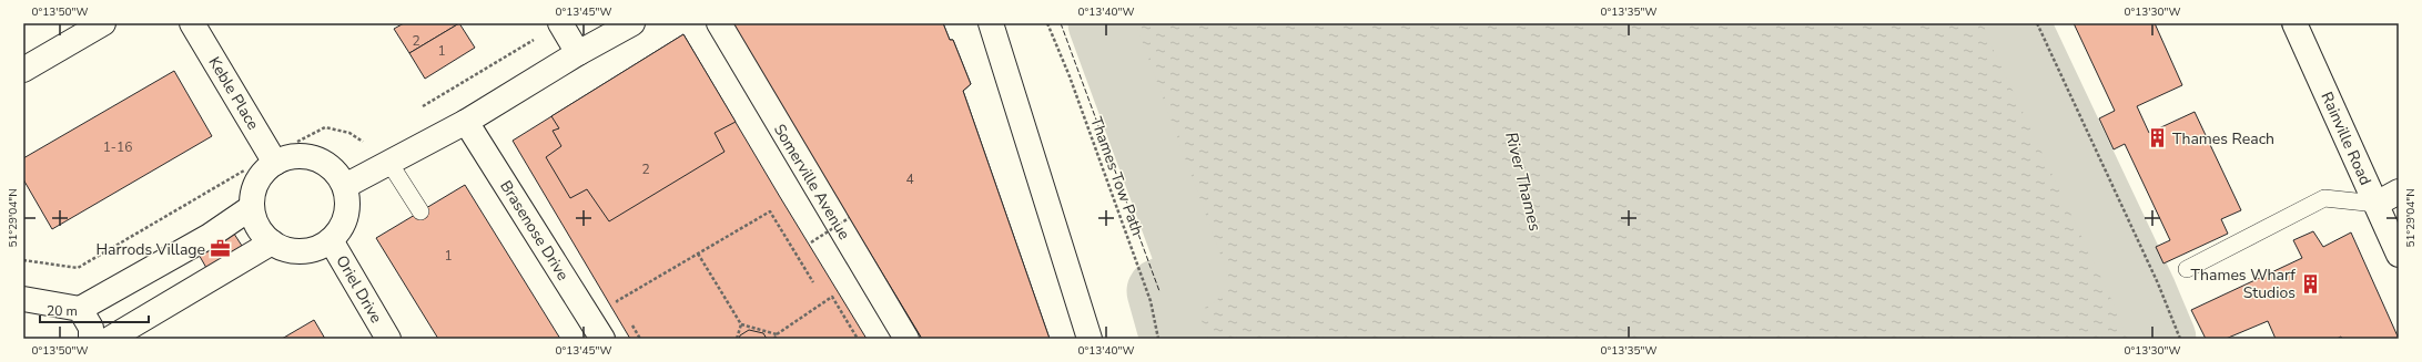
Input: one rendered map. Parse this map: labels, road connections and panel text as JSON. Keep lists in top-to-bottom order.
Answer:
{
  "streets": {
    "street": [
      "Keble Place",
      "Rainville Road",
      "Somerville Avenue",
      "Brasenose Drive",
      "Oriel Drive"
    ],
    "path": ["Thames Tow Path"]
  },
  "crossings": [
    ["Keble Place", "Oriel Drive"]
  ],
  "water": ["River Thames"],
  "places": {
    "building": ["Thames Reach", "Thames Wharf Studios"],
    "office": ["Harrods Village"]
  },
  "house_numbers": [
    "2",
    "1",
    "1-16",
    "2",
    "4",
    "1"
  ],
  "scale_bar": "20 m",
  "coordinates": [
    "0°13'50\"W",
    "0°13'45\"W",
    "0°13'40\"W",
    "0°13'35\"W",
    "0°13'30\"W",
    "51°29'04\"N"
  ]
}
